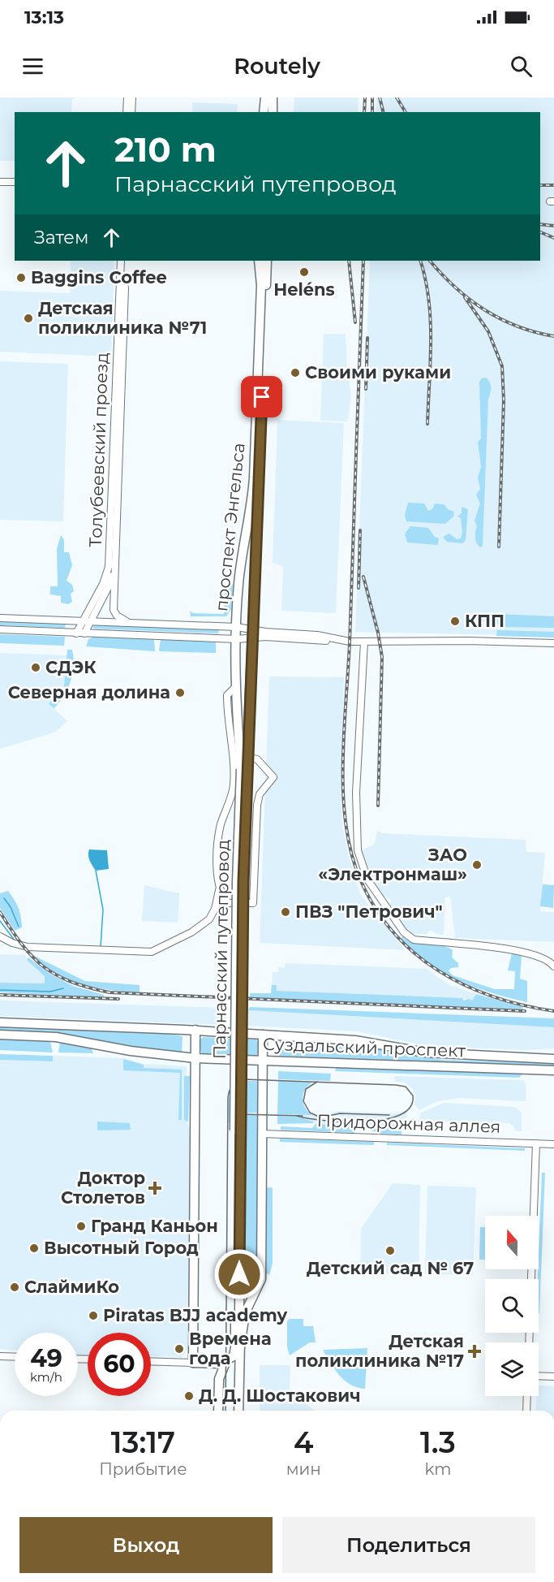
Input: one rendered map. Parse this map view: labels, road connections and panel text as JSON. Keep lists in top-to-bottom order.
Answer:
{
  "streets": {
    "main road": ["проспект Энгельса", "Парнасский путепровод", "Суздальский проспект"],
    "street": ["Толубеевский проезд", "Придорожная аллея"]
  },
  "crossings": [
    ["проспект Энгельса", "Парнасский путепровод"]
  ],
  "places": {
    "other": [
      "Heléns",
      "Baggins Coffee",
      "Детская поликлиника №71",
      "Своими руками",
      "КПП",
      "СДЭК",
      "Северная долина",
      "ЗАО «Электронмаш»",
      "ПВЗ \"Петрович\"",
      "Гранд Каньон",
      "Высотный Город",
      "Детский сад № 67",
      "СлаймиКо",
      "Piratas BJJ academy",
      "Времена года",
      "Д. Д. Шостакович"
    ],
    "health": ["Доктор Столетов", "Детская поликлиника №17"]
  },
  "north": "top",
  "page": {
    "status": "13:13",
    "header": "Routely",
    "turn": ["210 m", "Парнасский путепровод"],
    "then": "Затем",
    "speed": "49 km/h",
    "limit": "60",
    "eta": [
      "13:17",
      "Прибытие",
      "4",
      "мин",
      "1.3",
      "km"
    ],
    "buttons": ["Выход", "Поделиться"]
  }
}
